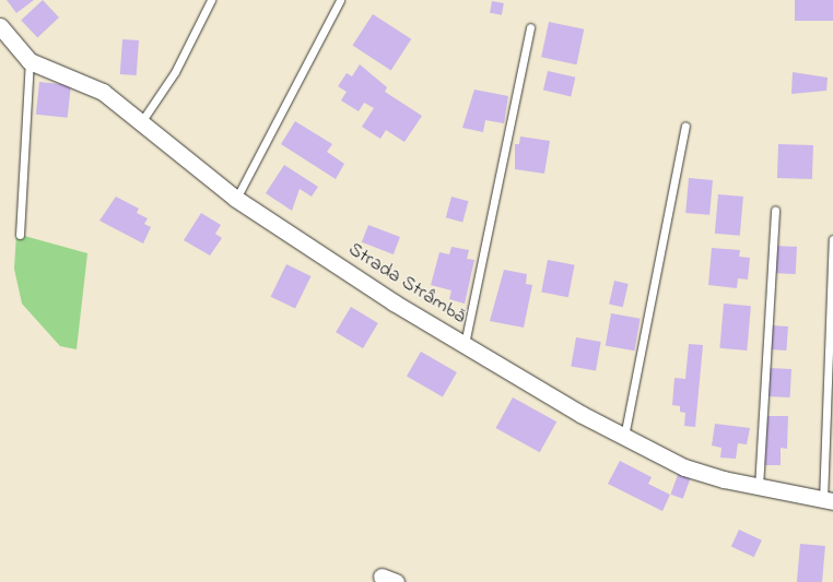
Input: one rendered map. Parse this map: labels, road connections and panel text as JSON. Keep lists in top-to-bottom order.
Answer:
{
  "streets": {
    "street": ["Strada Strâmbă"]
  }
}
